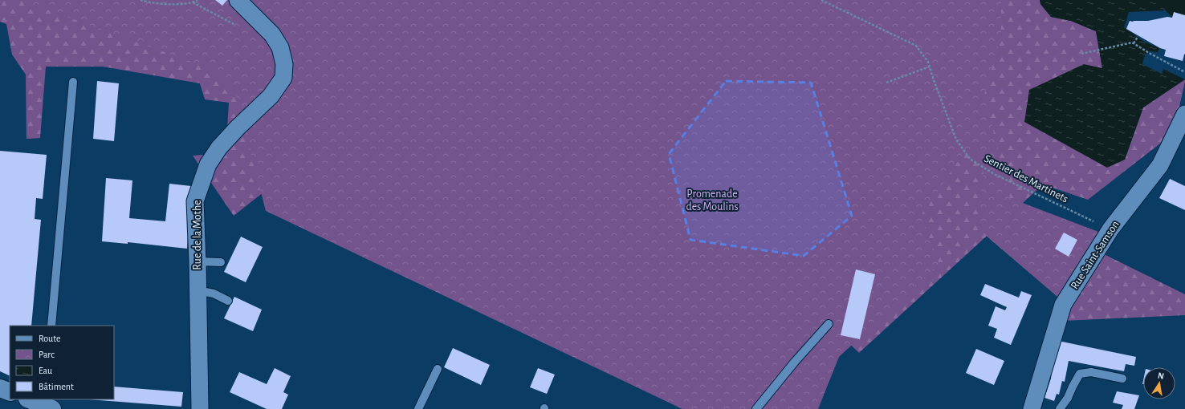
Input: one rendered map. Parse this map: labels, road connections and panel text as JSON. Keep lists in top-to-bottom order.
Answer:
{
  "streets": {
    "street": ["Rue de la Mothe", "Rue Saint-Samson"],
    "path": ["Sentier des Martinets"]
  },
  "crossings": [
    ["Sentier des Martinets", "Rue Saint-Samson"]
  ],
  "parks": ["Promenade des Moulins"],
  "legend": [
    "Route",
    "Parc",
    "Eau",
    "Bâtiment"
  ],
  "north": "top"
}
